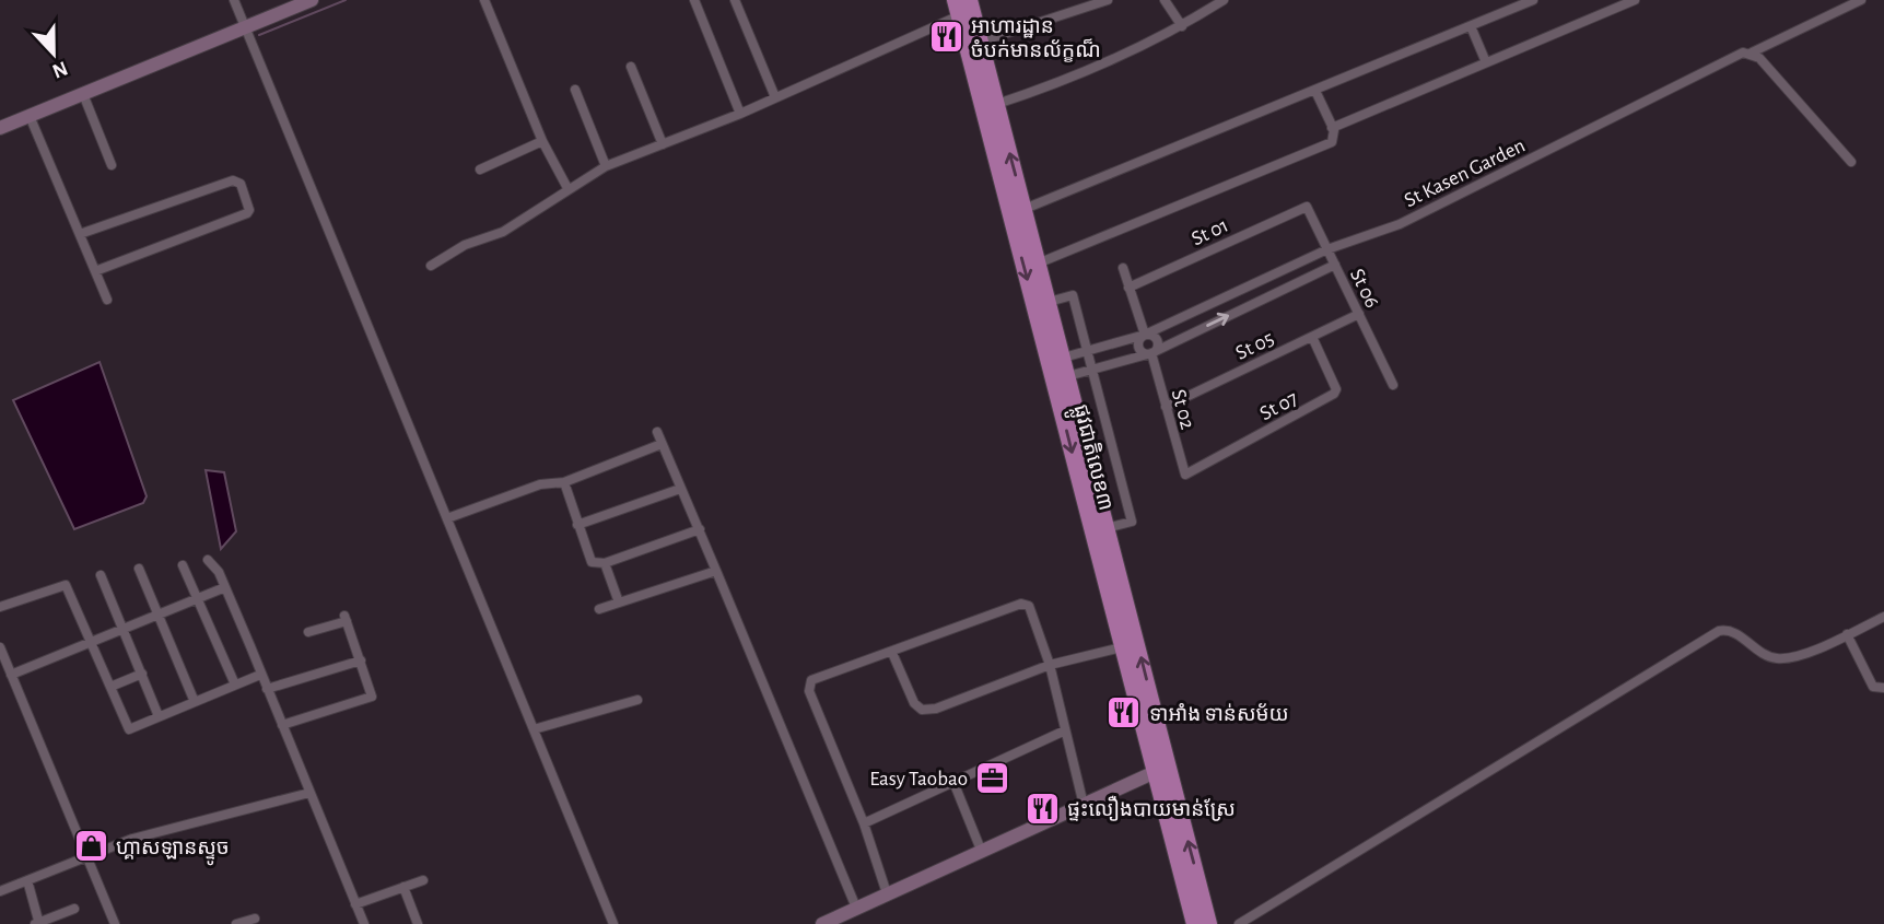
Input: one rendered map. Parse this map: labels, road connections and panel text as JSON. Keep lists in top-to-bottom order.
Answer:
{
  "streets": {
    "highway": ["ផ្លូវជាតិលេខ៣"],
    "street": [
      "St Kasen Garden",
      "St 01",
      "St 06",
      "St 05",
      "St 07",
      "St 02"
    ]
  },
  "crossings": [
    ["St Kasen Garden", "St 06"],
    ["St Kasen Garden", "St 02"],
    ["St Kasen Garden", "ផ្លូវជាតិលេខ៣"],
    ["St 01", "St 06"],
    ["St 06", "St 05"],
    ["St 05", "St 07"],
    ["St 05", "St 02"],
    ["St 07", "St 02"]
  ],
  "places": {
    "restaurant": ["អាហារដ្ឋាន ចំបក់មានល័ក្ខណ៏", "ទាអាំង ទាន់សម័យ", "ផ្ទះលឿងបាយមាន់ស្រែ"],
    "office": ["Easy Taobao"],
    "shop": ["ហ្គាសឡានស្ទូច"]
  },
  "north": "bottom"
}
